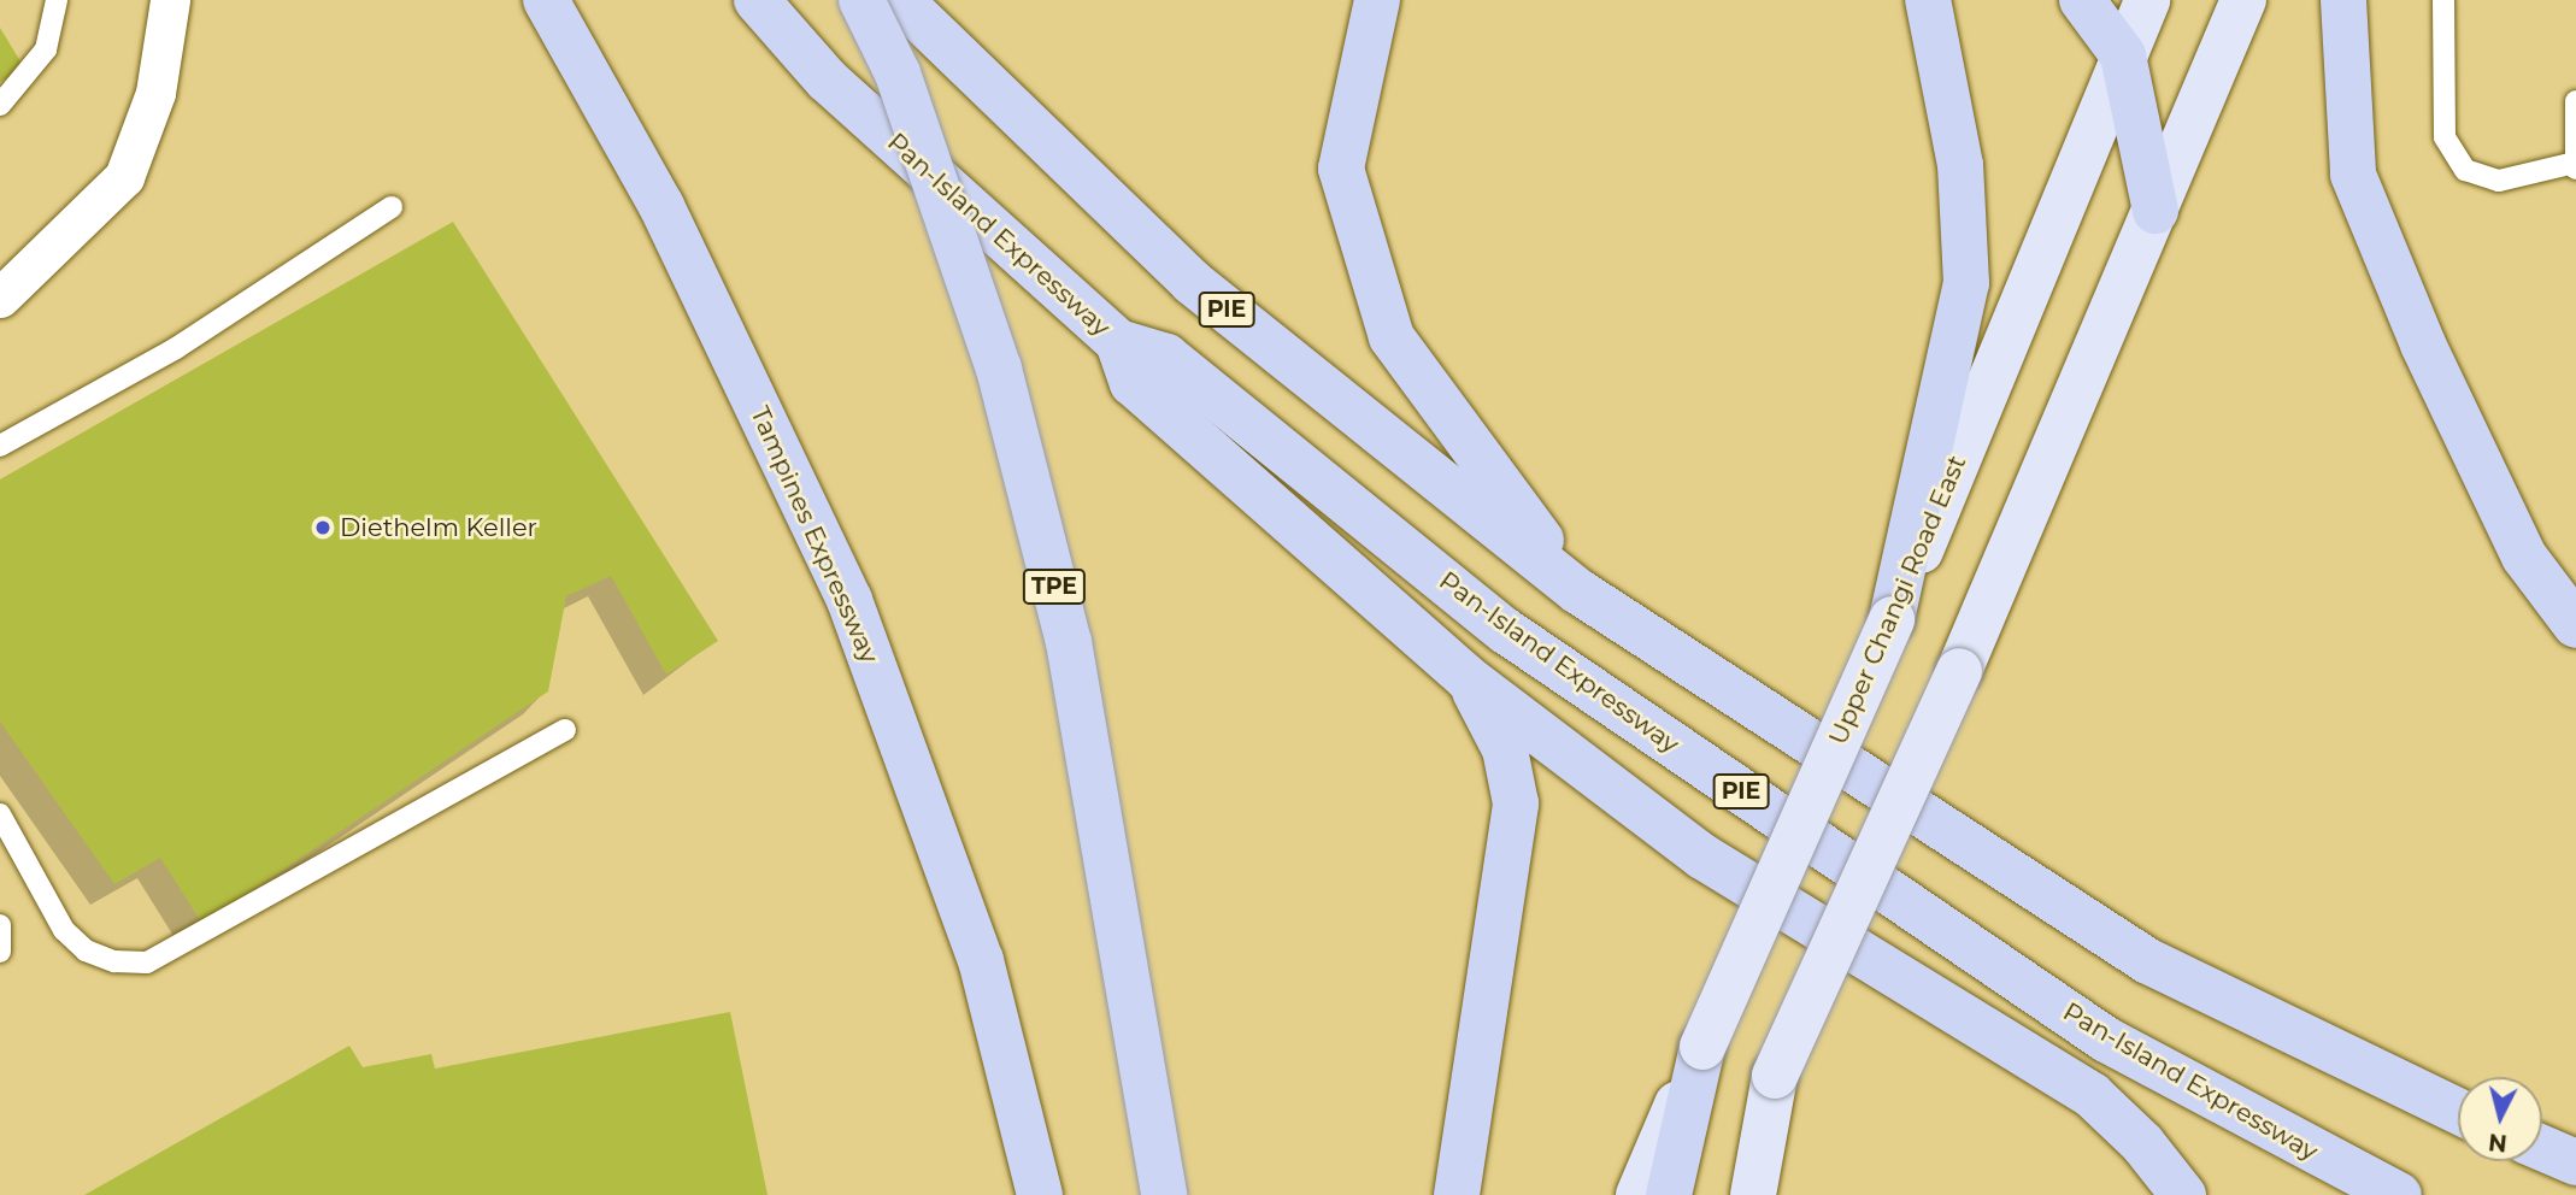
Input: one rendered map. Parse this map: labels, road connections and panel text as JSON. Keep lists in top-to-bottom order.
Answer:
{
  "streets": {
    "highway": [
      "Pan-Island Expressway",
      "PIE",
      "Tampines Expressway",
      "TPE"
    ],
    "main road": ["Upper Changi Road East"]
  },
  "places": ["Diethelm Keller"],
  "north": "bottom"
}
